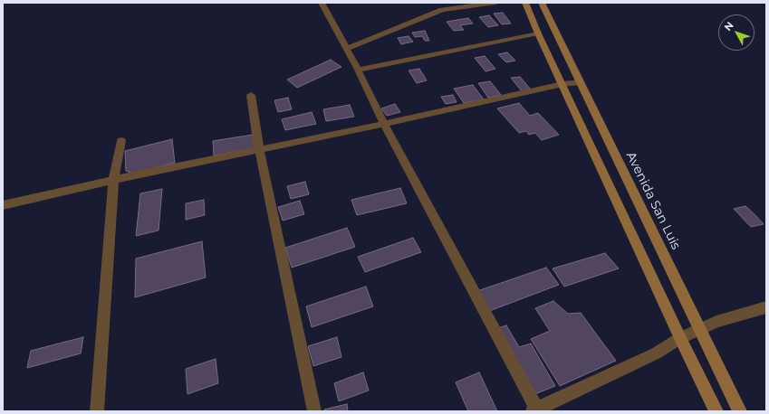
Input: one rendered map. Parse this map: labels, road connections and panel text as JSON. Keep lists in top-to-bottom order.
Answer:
{
  "streets": {
    "main road": ["Avenida San Luis"]
  },
  "north": "top left"
}
